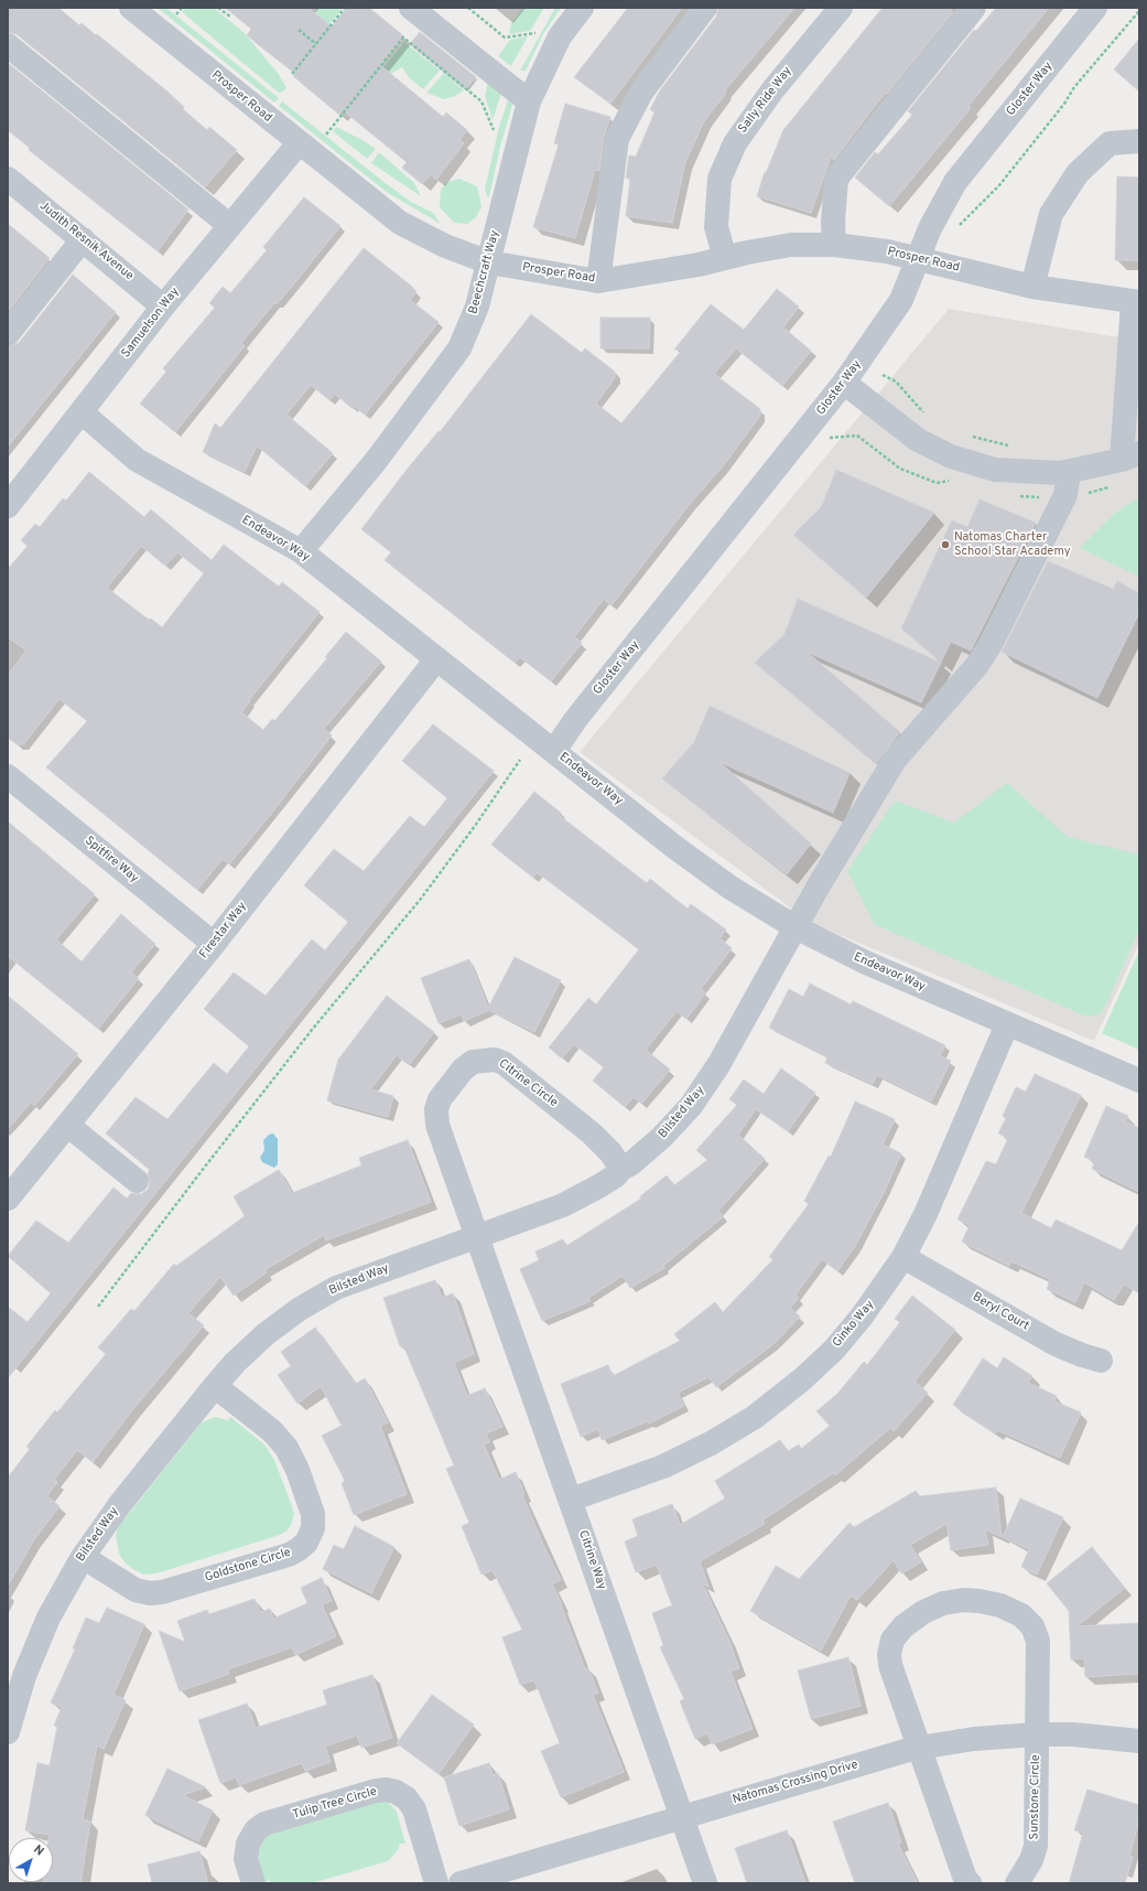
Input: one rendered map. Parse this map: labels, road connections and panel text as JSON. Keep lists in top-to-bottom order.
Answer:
{
  "streets": {
    "street": [
      "Gloster Way",
      "Prosper Road",
      "Sally Ride Way",
      "Judith Resnik Avenue",
      "Beechcraft Way",
      "Samuelson Way",
      "Endeavor Way",
      "Spitfire Way",
      "Firestar Way",
      "Citrine Circle",
      "Bilsted Way",
      "Beryl Court",
      "Ginko Way",
      "Citrine Way",
      "Goldstone Circle",
      "Natomas Crossing Drive",
      "Sunstone Circle",
      "Tulip Tree Circle"
    ]
  },
  "crossings": [
    ["Gloster Way", "Prosper Road"],
    ["Gloster Way", "Endeavor Way"],
    ["Prosper Road", "Sally Ride Way"],
    ["Prosper Road", "Beechcraft Way"],
    ["Prosper Road", "Samuelson Way"],
    ["Judith Resnik Avenue", "Samuelson Way"],
    ["Beechcraft Way", "Endeavor Way"],
    ["Samuelson Way", "Endeavor Way"],
    ["Endeavor Way", "Firestar Way"],
    ["Endeavor Way", "Bilsted Way"],
    ["Endeavor Way", "Ginko Way"],
    ["Spitfire Way", "Firestar Way"],
    ["Citrine Circle", "Bilsted Way"],
    ["Citrine Circle", "Citrine Way"],
    ["Bilsted Way", "Citrine Way"],
    ["Bilsted Way", "Goldstone Circle"],
    ["Beryl Court", "Ginko Way"],
    ["Ginko Way", "Citrine Way"],
    ["Citrine Way", "Natomas Crossing Drive"],
    ["Natomas Crossing Drive", "Sunstone Circle"]
  ],
  "places": ["Natomas Charter School Star Academy"],
  "north": "top right"
}
